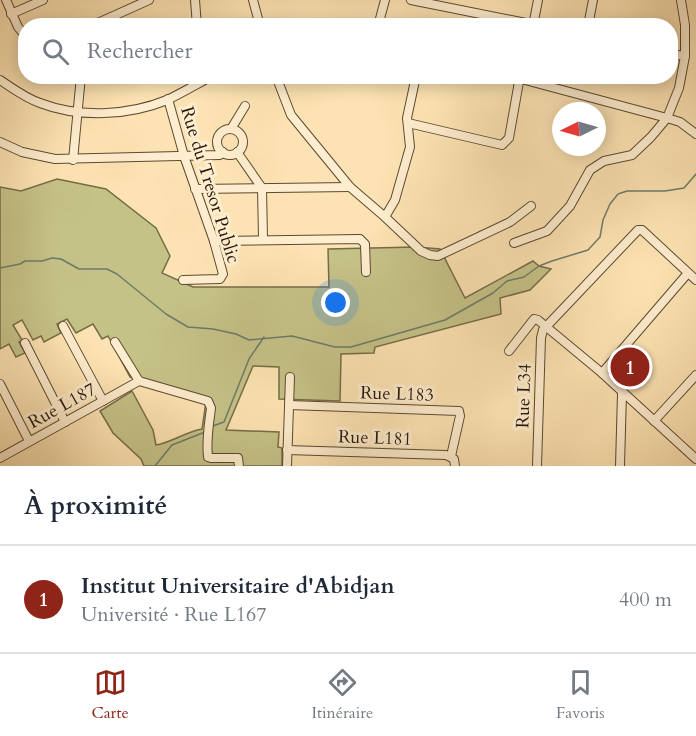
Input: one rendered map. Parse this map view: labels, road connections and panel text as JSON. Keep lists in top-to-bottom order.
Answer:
{
  "streets": {
    "street": [
      "Rue du Tresor Public",
      "Rue L183",
      "Rue L34",
      "Rue L187",
      "Rue L181"
    ]
  },
  "crossings": [
    ["Rue L183", "Rue L181"]
  ],
  "north": "left",
  "page": {
    "search": "Rechercher",
    "pins": "1",
    "heading": "À proximité",
    "list": [
      {
        "mark": "1",
        "name": "Institut Universitaire d'Abidjan",
        "note": "Université · Rue L167",
        "value": "400 m"
      }
    ],
    "nav": ["Carte", "Itinéraire", "Favoris"]
  }
}
